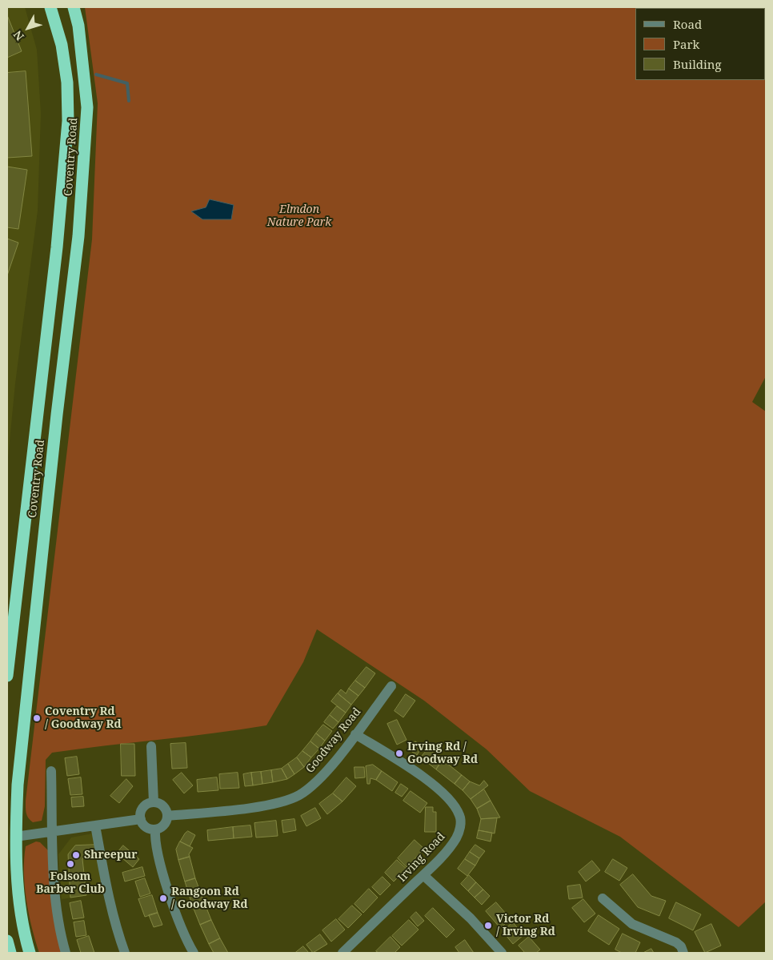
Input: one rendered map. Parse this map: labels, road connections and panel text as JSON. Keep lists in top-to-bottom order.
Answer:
{
  "streets": {
    "highway": ["Coventry Road"],
    "street": ["Goodway Road", "Irving Road"]
  },
  "crossings": [
    ["Goodway Road", "Irving Road"]
  ],
  "parks": ["Elmdon Nature Park"],
  "places": [
    "Coventry Rd / Goodway Rd",
    "Irving Rd / Goodway Rd",
    "Shreepur",
    "Folsom Barber Club",
    "Rangoon Rd / Goodway Rd",
    "Victor Rd / Irving Rd"
  ],
  "legend": ["Road", "Park", "Building"],
  "north": "bottom left"
}
